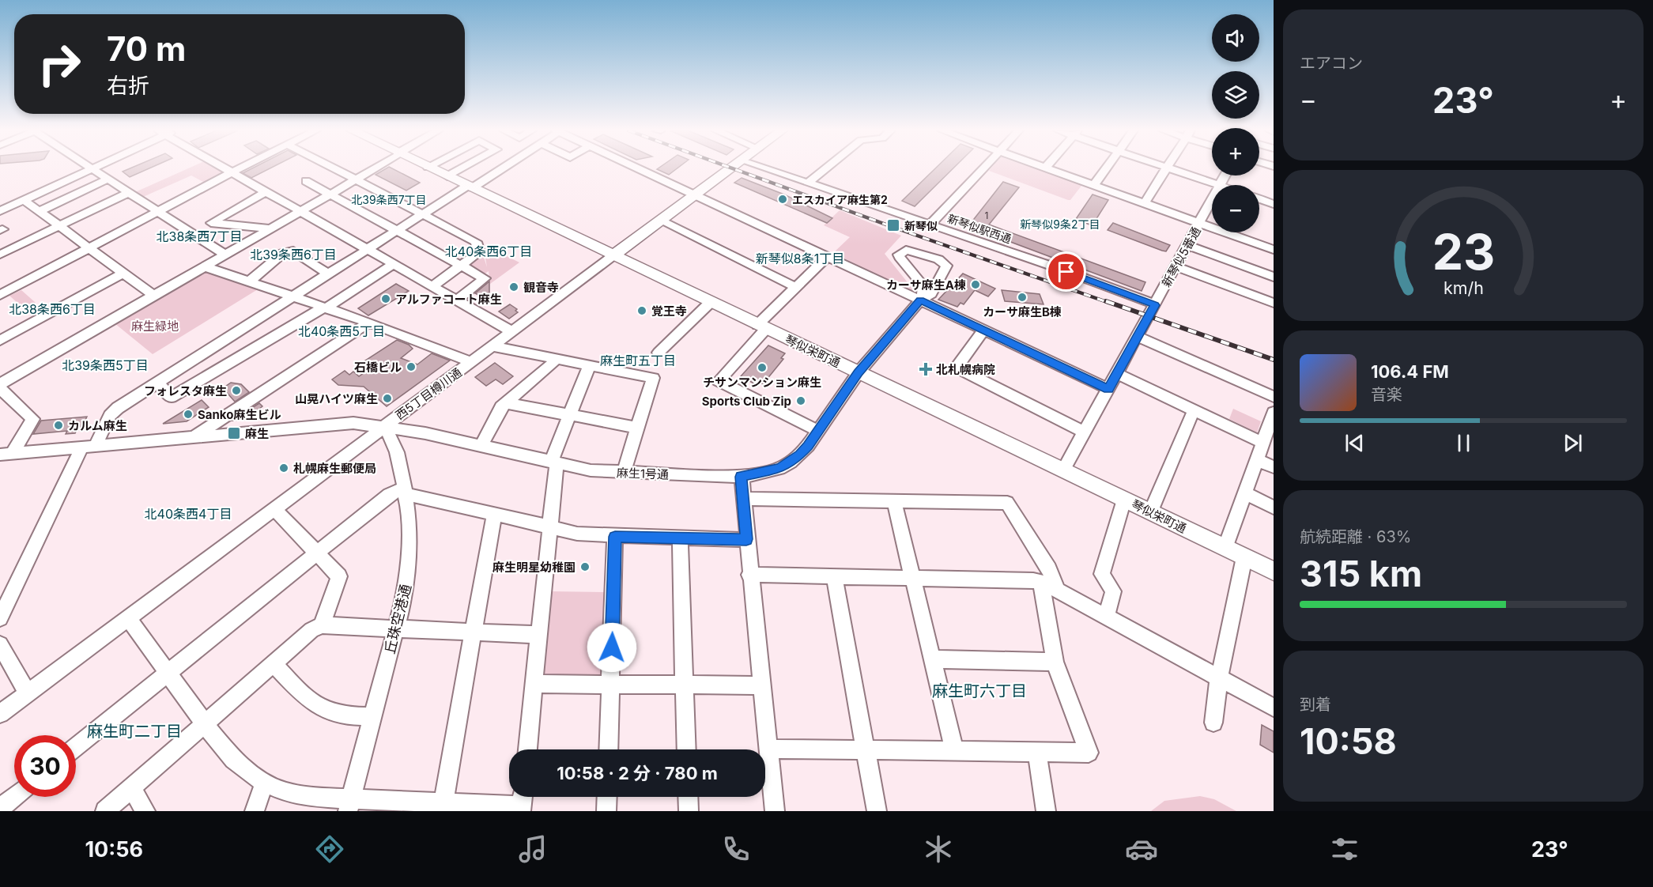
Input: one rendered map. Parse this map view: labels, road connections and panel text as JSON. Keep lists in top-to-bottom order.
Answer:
{
  "streets": {
    "main road": ["琴似栄町通", "西5丁目樽川通"],
    "street": [
      "新琴似駅西通",
      "新琴似5番通",
      "麻生1号通",
      "丘珠空港通"
    ]
  },
  "crossings": [
    ["新琴似駅西通", "新琴似5番通"],
    ["新琴似5番通", "琴似栄町通"],
    ["琴似栄町通", "西5丁目樽川通"],
    ["琴似栄町通", "麻生1号通"],
    ["西5丁目樽川通", "麻生1号通"],
    ["西5丁目樽川通", "丘珠空港通"],
    ["麻生1号通", "丘珠空港通"]
  ],
  "districts": [
    "北39条西7丁目",
    "新琴似9条2丁目",
    "北38条西7丁目",
    "北40条西6丁目",
    "北39条西6丁目",
    "新琴似8条1丁目",
    "北38条西6丁目",
    "北40条西5丁目",
    "麻生町五丁目",
    "北39条西5丁目",
    "北40条西4丁目",
    "麻生町六丁目",
    "麻生町二丁目"
  ],
  "parks": ["麻生緑地"],
  "places": {
    "other": [
      "エスカイア麻生第2",
      "カーサ麻生A棟",
      "観音寺",
      "カーサ麻生B棟",
      "アルファコート麻生",
      "覚王寺",
      "石橋ビル",
      "チサンマンション麻生",
      "フォレスタ麻生",
      "山晃ハイツ麻生",
      "Sports Club Zip",
      "Sanko麻生ビル",
      "カルム麻生",
      "札幌麻生郵便局",
      "麻生明星幼稚園"
    ],
    "transit": ["新琴似", "麻生"],
    "health": ["北札幌病院"]
  },
  "house_numbers": ["1"],
  "page": {
    "tile": [
      "エアコン",
      ["航続距離 · 63%", "315 km"],
      ["到着", "10:58"]
    ],
    "map_buttons": ["+", "−"],
    "turn": ["70 m", "右折"],
    "heat": ["−", "23°", "+"],
    "song": ["106.4 FM", "音楽"],
    "limit": "30",
    "trip": "10:58 · 2 分 · 780 m",
    "tabs": ["10:56", "23°"],
    "gauge": ["23", "km/h"]
  }
}
